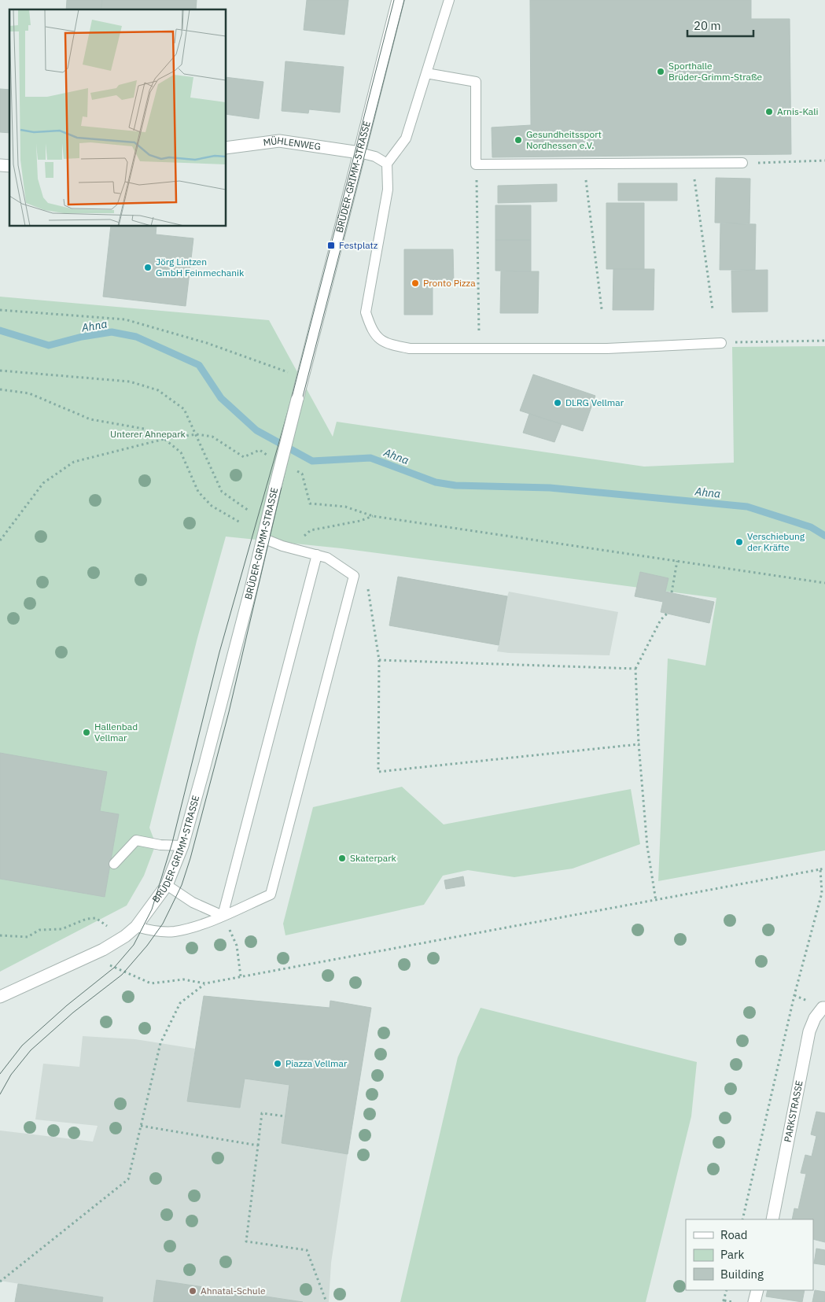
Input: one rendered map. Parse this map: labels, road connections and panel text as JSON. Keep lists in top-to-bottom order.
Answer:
{
  "streets": {
    "street": ["MÜHLENWEG", "BRÜDER-GRIMM-STRASSE", "PARKSTRASSE"]
  },
  "crossings": [
    ["MÜHLENWEG", "BRÜDER-GRIMM-STRASSE"]
  ],
  "water": ["Ahna"],
  "parks": ["Unterer Ahnepark"],
  "places": {
    "other": [
      "Sporthalle Brüder-Grimm-Straße",
      "Arnis-Kali",
      "Gesundheitssport Nordhessen e.V.",
      "Jörg Lintzen GmbH Feinmechanik",
      "Pronto Pizza",
      "DLRG Vellmar",
      "Verschiebung der Kräfte",
      "Hallenbad Vellmar",
      "Skaterpark",
      "Piazza Vellmar",
      "Ahnatal-Schule"
    ],
    "transit": ["Festplatz"]
  },
  "legend": ["Road", "Park", "Building"],
  "scale_bar": "20 m"
}
